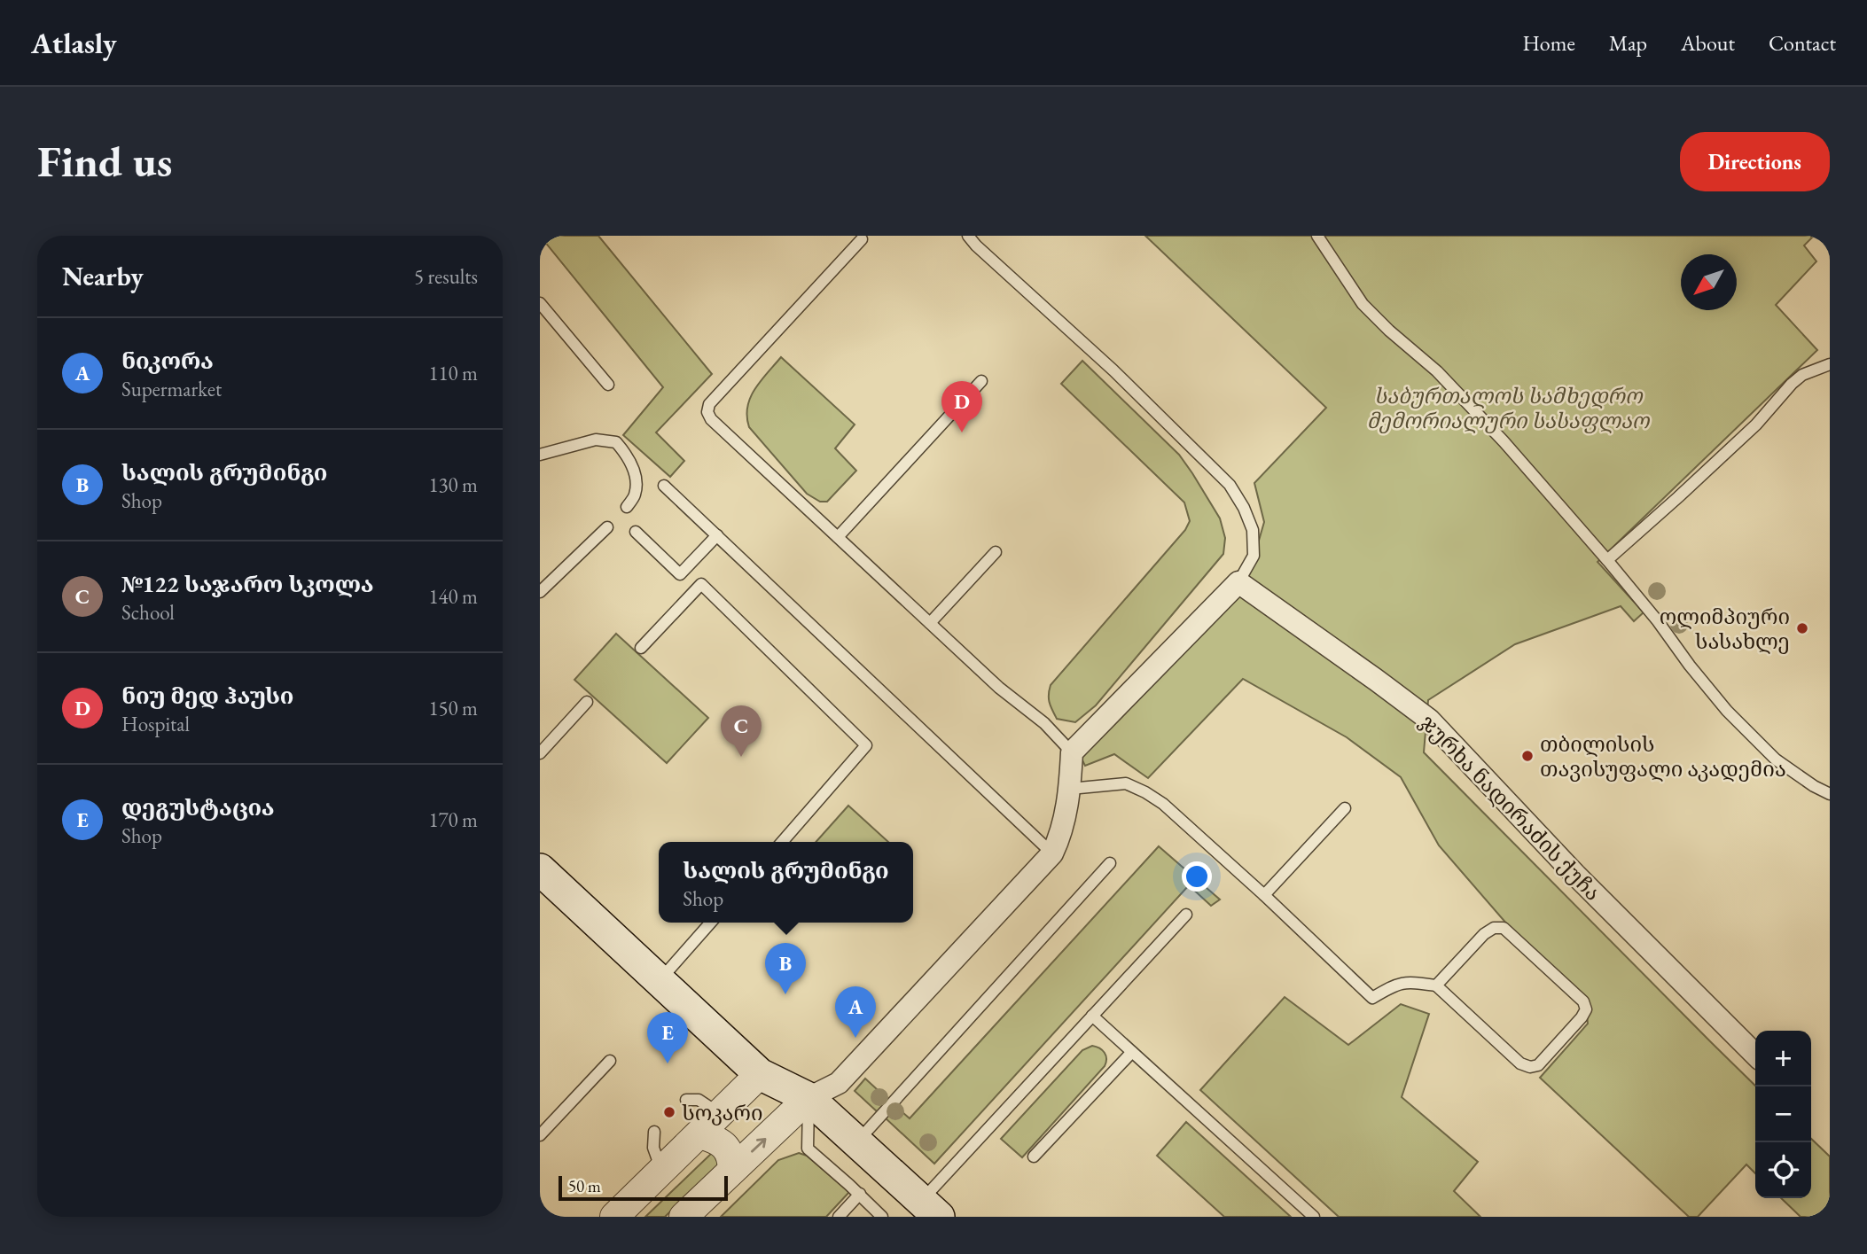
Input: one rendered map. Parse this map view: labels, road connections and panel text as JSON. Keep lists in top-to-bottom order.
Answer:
{
  "streets": {
    "street": ["ჯურხა ნადირაძის ქუჩა"]
  },
  "parks": ["საბურთალოს სამხედრო მემორიალური სასაფლაო"],
  "places": ["ოლიმპიური სასახლე", "თბილისის თავისუფალი აკადემია", "სოკარი"],
  "scale_bar": "50 m",
  "north": "bottom left",
  "page": {
    "header": "Atlasly",
    "nav": [
      "Home",
      "Map",
      "About",
      "Contact"
    ],
    "buttons": "Directions",
    "title": "Find us",
    "heading": ["Nearby", "5 results"],
    "list": [
      {
        "mark": "A",
        "name": "ნიკორა",
        "note": "Supermarket",
        "value": "110 m"
      },
      {
        "mark": "B",
        "name": "სალის გრუმინგი",
        "note": "Shop",
        "value": "130 m"
      },
      {
        "mark": "C",
        "name": "№122 საჯარო სკოლა",
        "note": "School",
        "value": "140 m"
      },
      {
        "mark": "D",
        "name": "ნიუ მედ ჰაუსი",
        "note": "Hospital",
        "value": "150 m"
      },
      {
        "mark": "E",
        "name": "დეგუსტაცია",
        "note": "Shop",
        "value": "170 m"
      }
    ],
    "pins": [
      "D",
      "C",
      "B",
      "A",
      "E"
    ],
    "popup": ["სალის გრუმინგი", "Shop"],
    "map_buttons": ["+", "−"],
    "scale": "50 m"
  }
}
